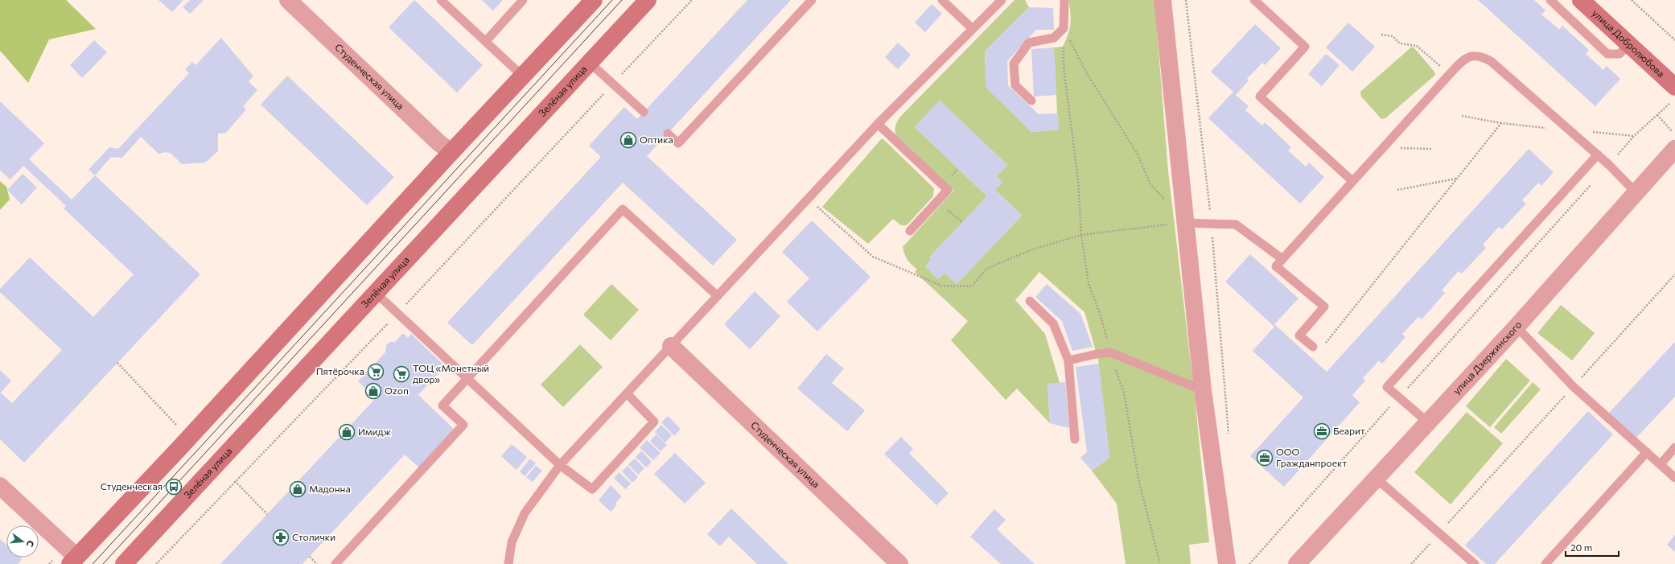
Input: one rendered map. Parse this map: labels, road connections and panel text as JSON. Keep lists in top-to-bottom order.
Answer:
{
  "streets": {
    "street": [
      "улица Добролюбова",
      "Студенческая улица",
      "Зелёная улица",
      "улица Дзержинского"
    ]
  },
  "places": {
    "shop": [
      "Оптика",
      "Ozon",
      "Имидж",
      "Мадонна"
    ],
    "supermarket": ["Пятёрочка", "ТОЦ «Монетный двор»"],
    "office": ["Беарит", "ООО Гражданпроект"],
    "bus stop": ["Студенческая"],
    "pharmacy": ["Столички"]
  },
  "scale_bar": "20 m",
  "north": "right"
}
